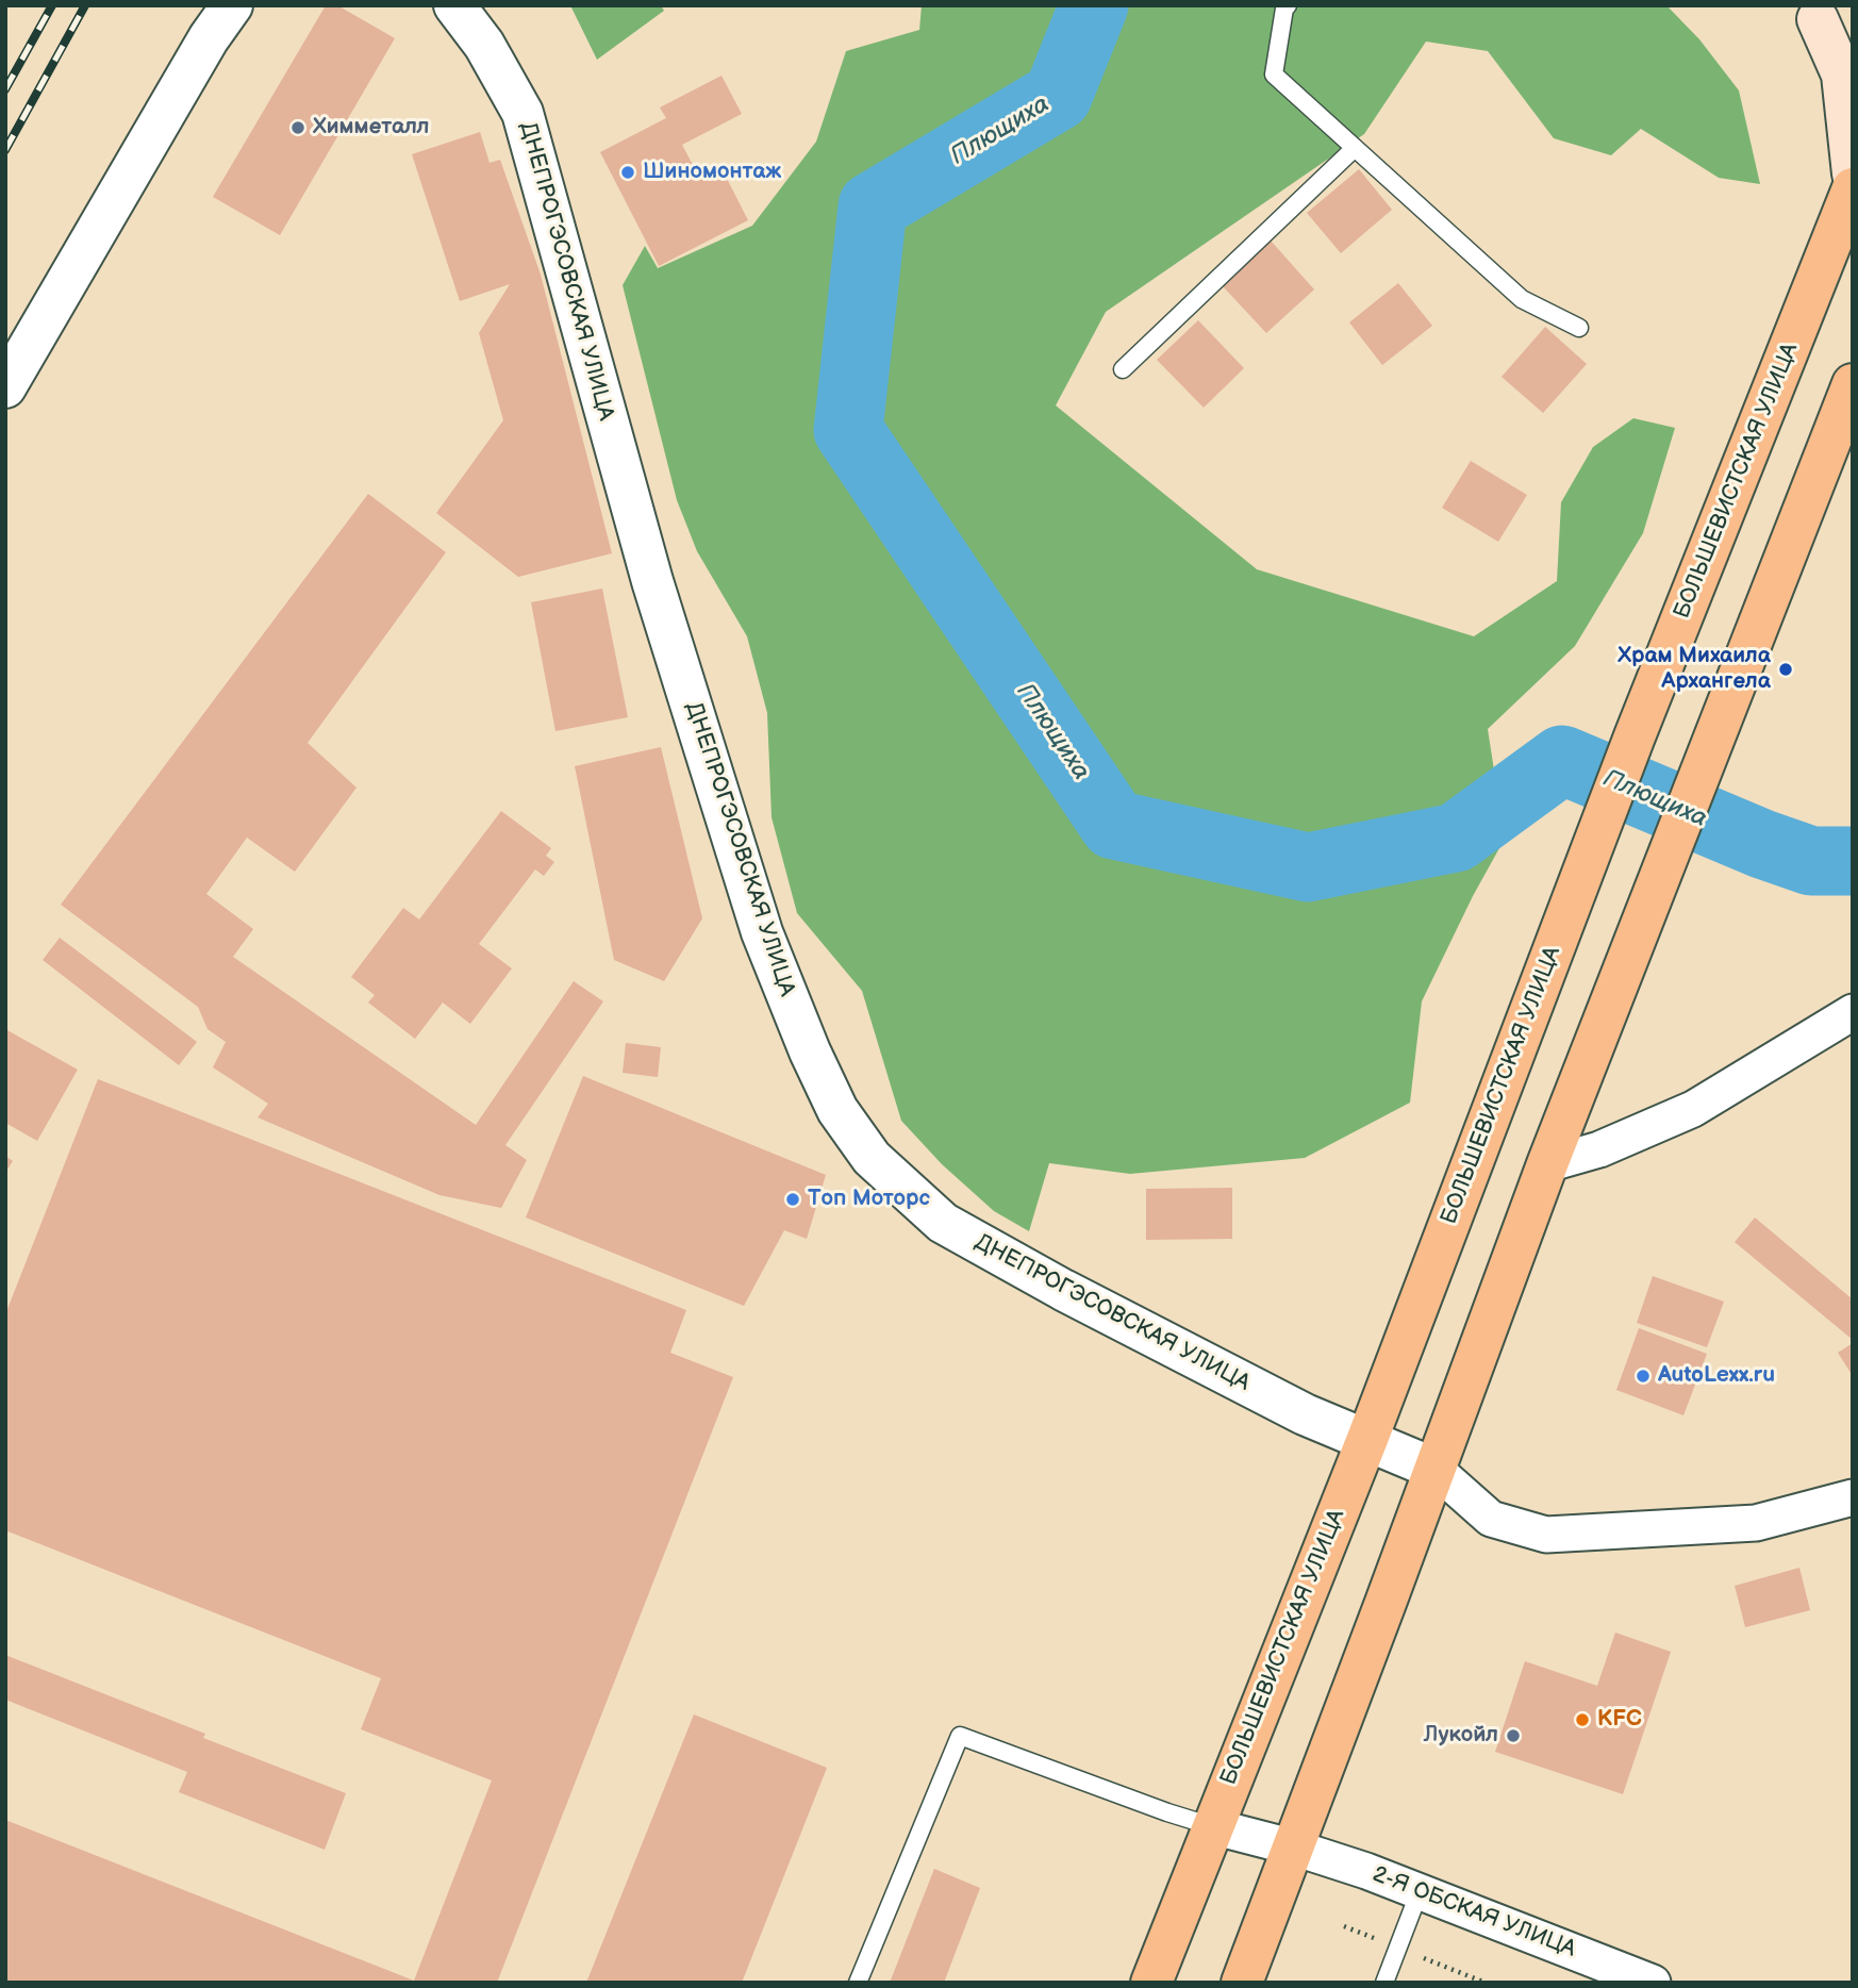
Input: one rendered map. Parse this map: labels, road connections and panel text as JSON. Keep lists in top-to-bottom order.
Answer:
{
  "streets": {
    "highway": ["БОЛЬШЕВИСТСКАЯ УЛИЦА"],
    "street": ["ДНЕПРОГЭСОВСКАЯ УЛИЦА", "2-Я ОБСКАЯ УЛИЦА"]
  },
  "crossings": [
    ["ДНЕПРОГЭСОВСКАЯ УЛИЦА", "БОЛЬШЕВИСТСКАЯ УЛИЦА"],
    ["БОЛЬШЕВИСТСКАЯ УЛИЦА", "2-Я ОБСКАЯ УЛИЦА"]
  ],
  "water": ["Плющиха"],
  "places": [
    "Химметалл",
    "Шиномонтаж",
    "Храм Михаила Архангела",
    "Топ Моторс",
    "AutoLexx.ru",
    "KFC",
    "Лукойл"
  ]
}
